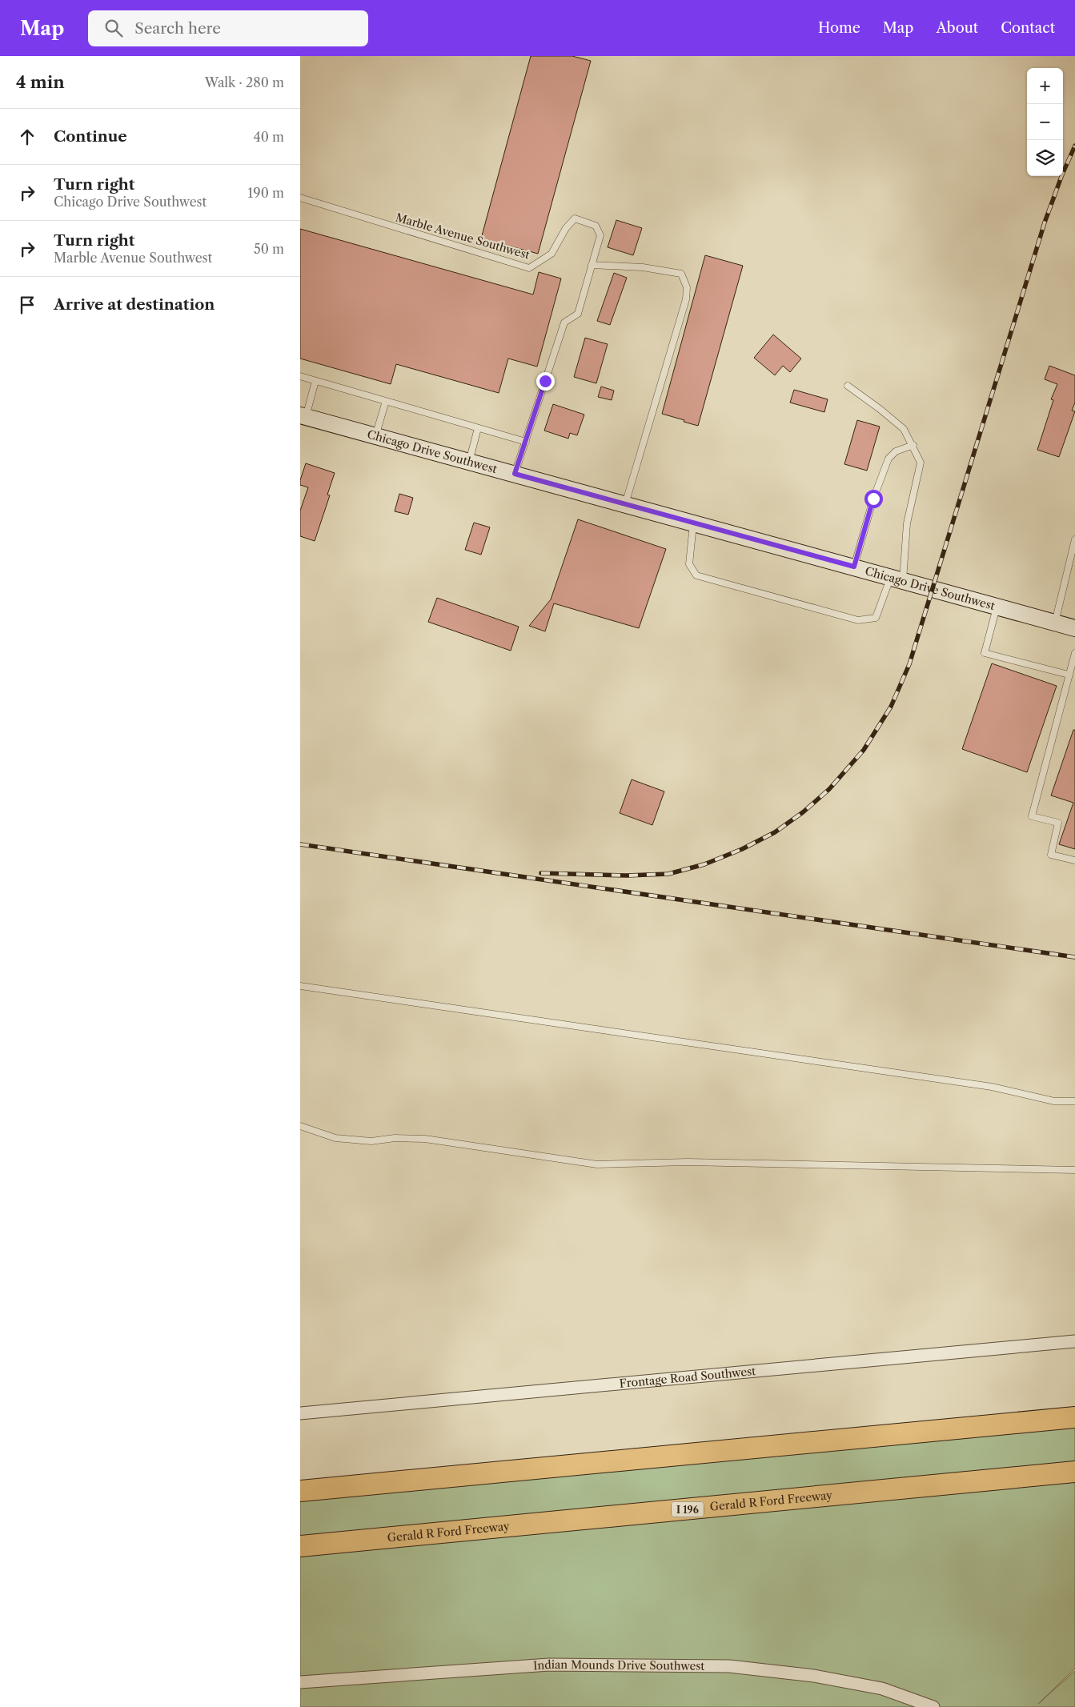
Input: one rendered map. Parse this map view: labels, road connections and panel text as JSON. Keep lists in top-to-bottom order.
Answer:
{
  "streets": {
    "highway": ["Gerald R Ford Freeway", "I 196"],
    "main road": ["Chicago Drive Southwest"],
    "street": ["Frontage Road Southwest", "Indian Mounds Drive Southwest"],
    "lane": ["Marble Avenue Southwest"]
  },
  "crossings": [
    ["Marble Avenue Southwest", "Chicago Drive Southwest"]
  ],
  "page": {
    "header": "Map",
    "search": "Search here",
    "nav": [
      "Home",
      "Map",
      "About",
      "Contact"
    ],
    "heading": ["4 min", "Walk · 280 m"],
    "map_buttons": ["+", "−"],
    "list": [
      ["Continue", "40 m"],
      ["Turn right", "Chicago Drive Southwest", "190 m"],
      ["Turn right", "Marble Avenue Southwest", "50 m"],
      "Arrive at destination"
    ]
  }
}
